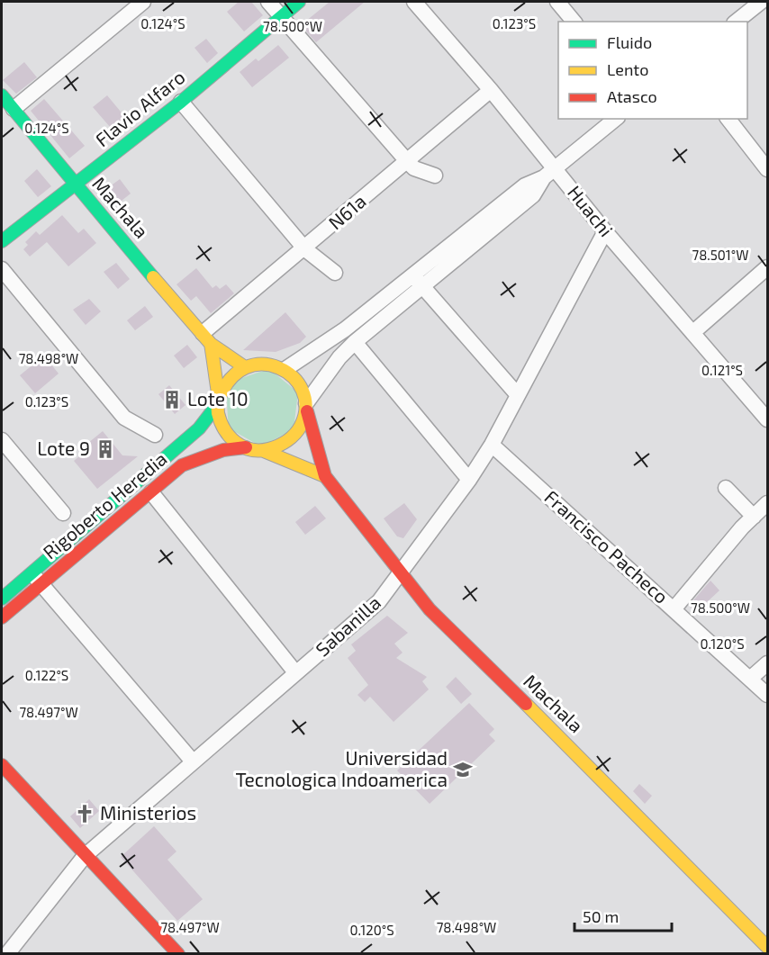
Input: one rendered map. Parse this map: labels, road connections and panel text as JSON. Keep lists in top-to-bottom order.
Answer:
{
  "streets": {
    "main road": ["Flavio Alfaro", "Machala", "Rigoberto Heredia"],
    "street": [
      "Huachi",
      "N61a",
      "Francisco Pacheco",
      "Sabanilla"
    ]
  },
  "crossings": [
    ["Flavio Alfaro", "Machala"],
    ["Machala", "N61a"],
    ["Machala", "Rigoberto Heredia"],
    ["Machala", "Sabanilla"],
    ["Huachi", "N61a"],
    ["Huachi", "Sabanilla"],
    ["Francisco Pacheco", "Sabanilla"]
  ],
  "places": {
    "building": ["Lote 10", "Lote 9"],
    "school or university": ["Universidad Tecnologica Indoamerica"],
    "church": ["Ministerios"]
  },
  "legend": ["Fluido", "Lento", "Atasco"],
  "scale_bar": "50 m",
  "coordinates": [
    "0.124°S",
    "0.123°S",
    "78.500°W",
    "78.501°W",
    "78.498°W",
    "0.121°S",
    "0.120°S",
    "0.122°S",
    "78.497°W"
  ]
}
